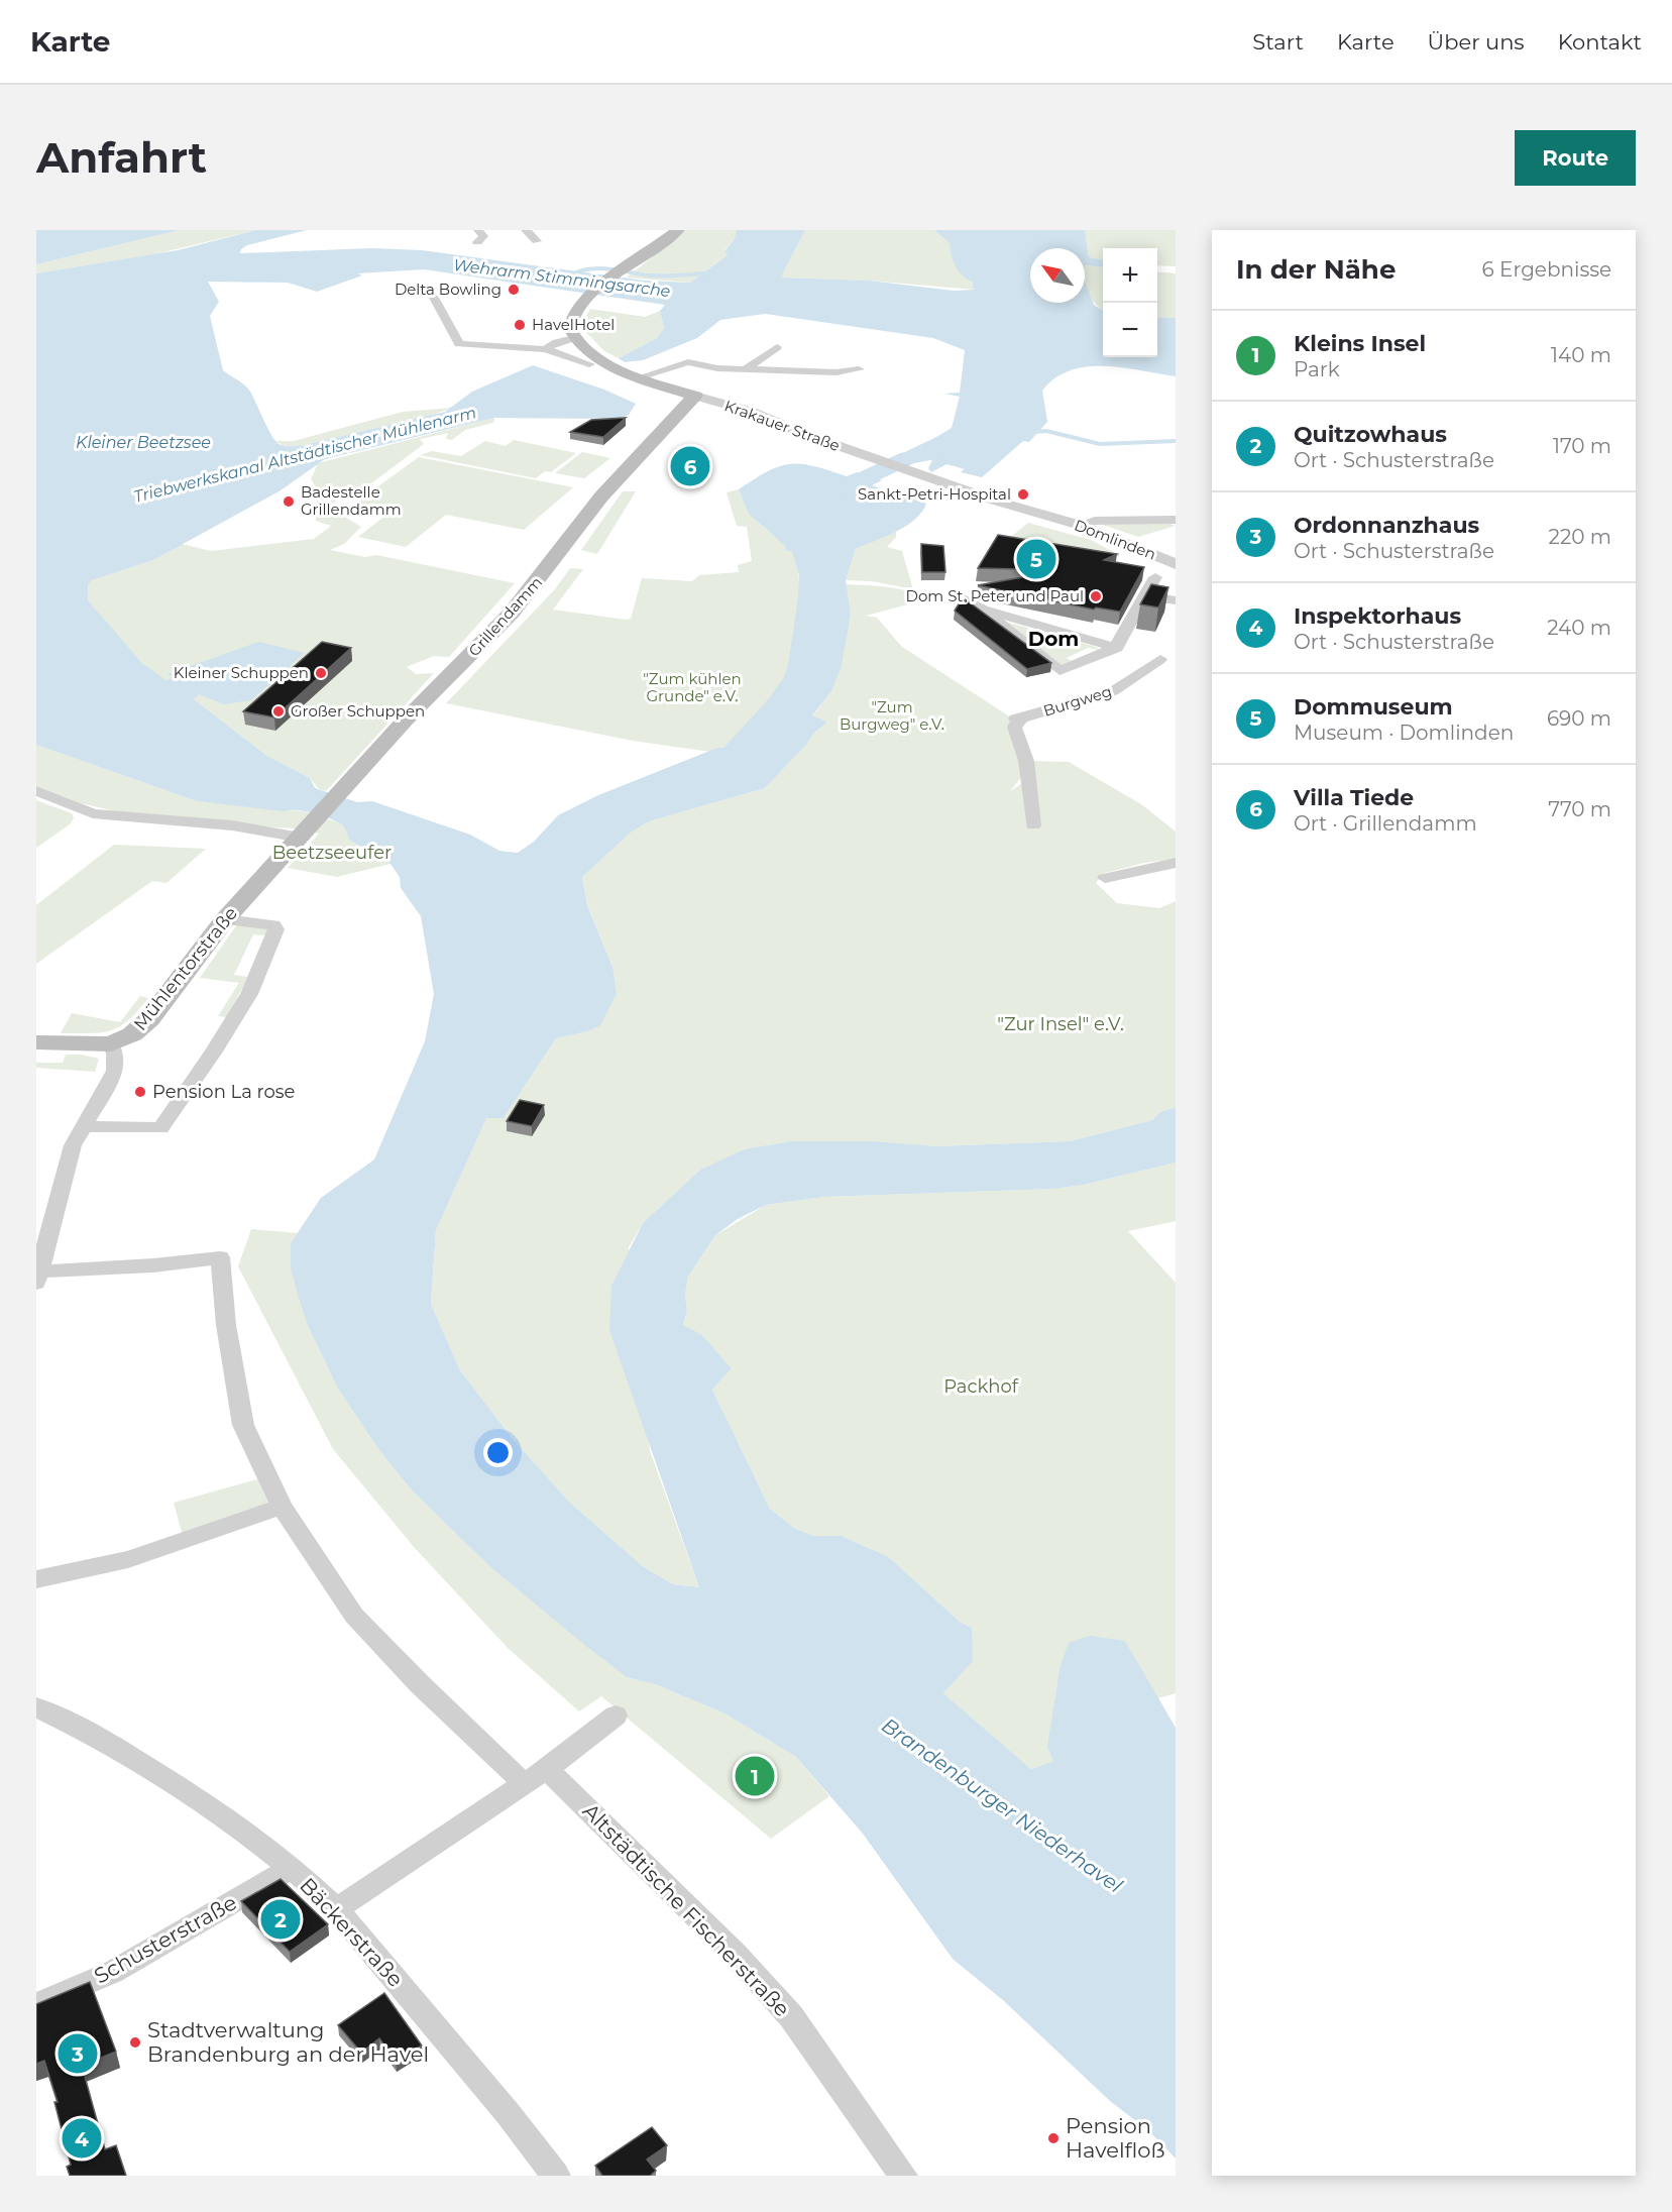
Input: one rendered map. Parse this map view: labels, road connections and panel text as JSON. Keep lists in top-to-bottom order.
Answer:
{
  "streets": {
    "main road": ["Krakauer Straße", "Grillendamm", "Mühlentorstraße"],
    "street": [
      "Domlinden",
      "Burgweg",
      "Altstädtische Fischerstraße",
      "Bäckerstraße",
      "Schusterstraße"
    ]
  },
  "crossings": [
    ["Krakauer Straße", "Domlinden"],
    ["Krakauer Straße", "Grillendamm"],
    ["Grillendamm", "Mühlentorstraße"],
    ["Bäckerstraße", "Schusterstraße"]
  ],
  "districts": ["Dom"],
  "water": [
    "Wehrarm Stimmingsarche",
    "Kleiner Beetzsee",
    "Triebwerkskanal Altstädtischer Mühlenarm",
    "Brandenburger Niederhavel"
  ],
  "parks": [
    "\"Zum kühlen Grunde\" e.V.",
    "\"Zum Burgweg\" e.V.",
    "Beetzseeufer",
    "\"Zur Insel\" e.V.",
    "Packhof"
  ],
  "places": [
    "Delta Bowling",
    "HavelHotel",
    "Sankt-Petri-Hospital",
    "Badestelle Grillendamm",
    "Dom St. Peter und Paul",
    "Kleiner Schuppen",
    "Großer Schuppen",
    "Pension La rose",
    "Stadtverwaltung Brandenburg an der Havel",
    "Pension Havelfloß"
  ],
  "north": "top left",
  "page": {
    "header": "Karte",
    "nav": [
      "Start",
      "Karte",
      "Über uns",
      "Kontakt"
    ],
    "buttons": "Route",
    "title": "Anfahrt",
    "heading": ["In der Nähe", "6 Ergebnisse"],
    "map_buttons": ["+", "−"],
    "list": [
      {
        "mark": "1",
        "name": "Kleins Insel",
        "note": "Park",
        "value": "140 m"
      },
      {
        "mark": "2",
        "name": "Quitzowhaus",
        "note": "Ort · Schusterstraße",
        "value": "170 m"
      },
      {
        "mark": "3",
        "name": "Ordonnanzhaus",
        "note": "Ort · Schusterstraße",
        "value": "220 m"
      },
      {
        "mark": "4",
        "name": "Inspektorhaus",
        "note": "Ort · Schusterstraße",
        "value": "240 m"
      },
      {
        "mark": "5",
        "name": "Dommuseum",
        "note": "Museum · Domlinden",
        "value": "690 m"
      },
      {
        "mark": "6",
        "name": "Villa Tiede",
        "note": "Ort · Grillendamm",
        "value": "770 m"
      }
    ],
    "pins": [
      "6",
      "5",
      "1",
      "2",
      "3",
      "4"
    ]
  }
}
